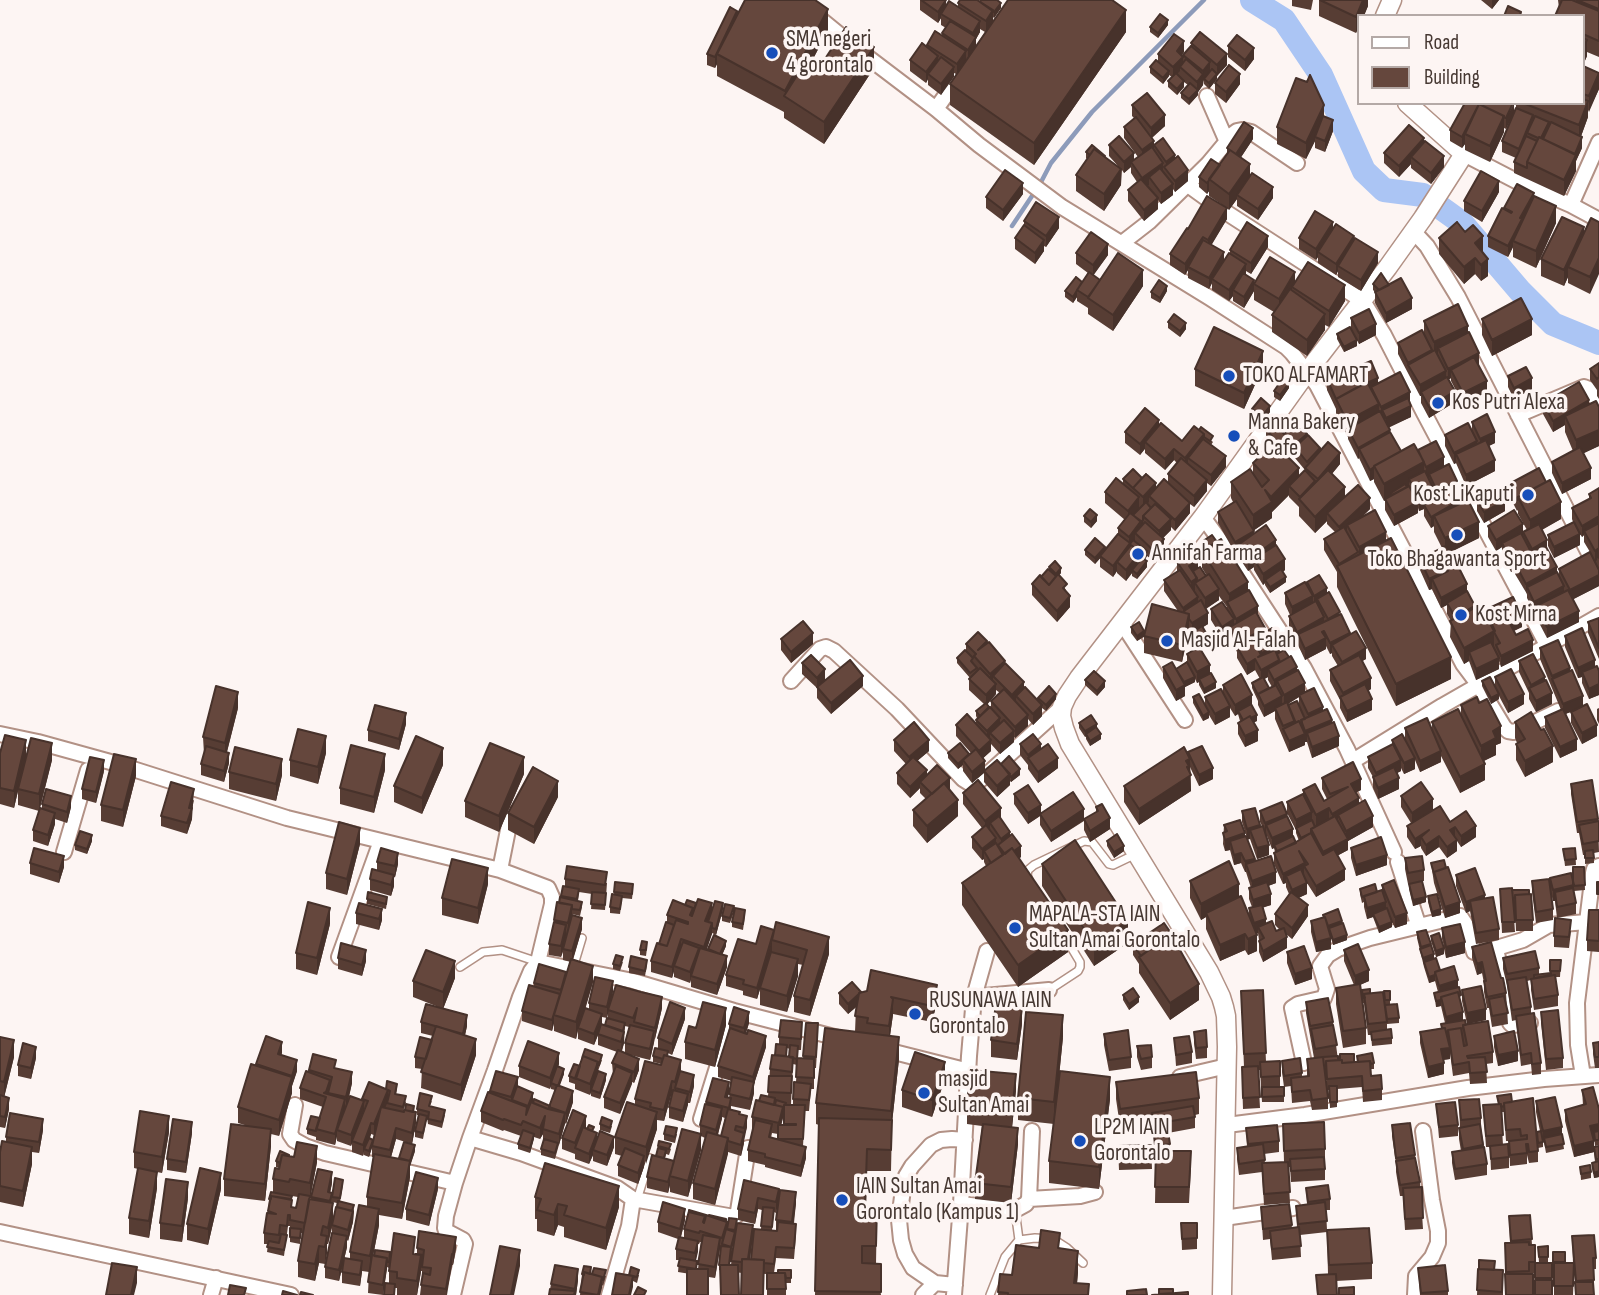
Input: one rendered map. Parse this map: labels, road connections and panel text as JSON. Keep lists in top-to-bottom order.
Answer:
{
  "places": [
    "SMA negeri 4 gorontalo",
    "TOKO ALFAMART",
    "Kos Putri Alexa",
    "Manna Bakery & Cafe",
    "Kost LiKaputi",
    "Toko Bhagawanta Sport",
    "Annifah Farma",
    "Kost Mirna",
    "Masjid Al-Falah",
    "MAPALA-STA IAIN Sultan Amai Gorontalo",
    "RUSUNAWA IAIN Gorontalo",
    "masjid Sultan Amai",
    "LP2M IAIN Gorontalo",
    "IAIN Sultan Amai Gorontalo (Kampus 1)"
  ],
  "legend": ["Road", "Building"]
}
